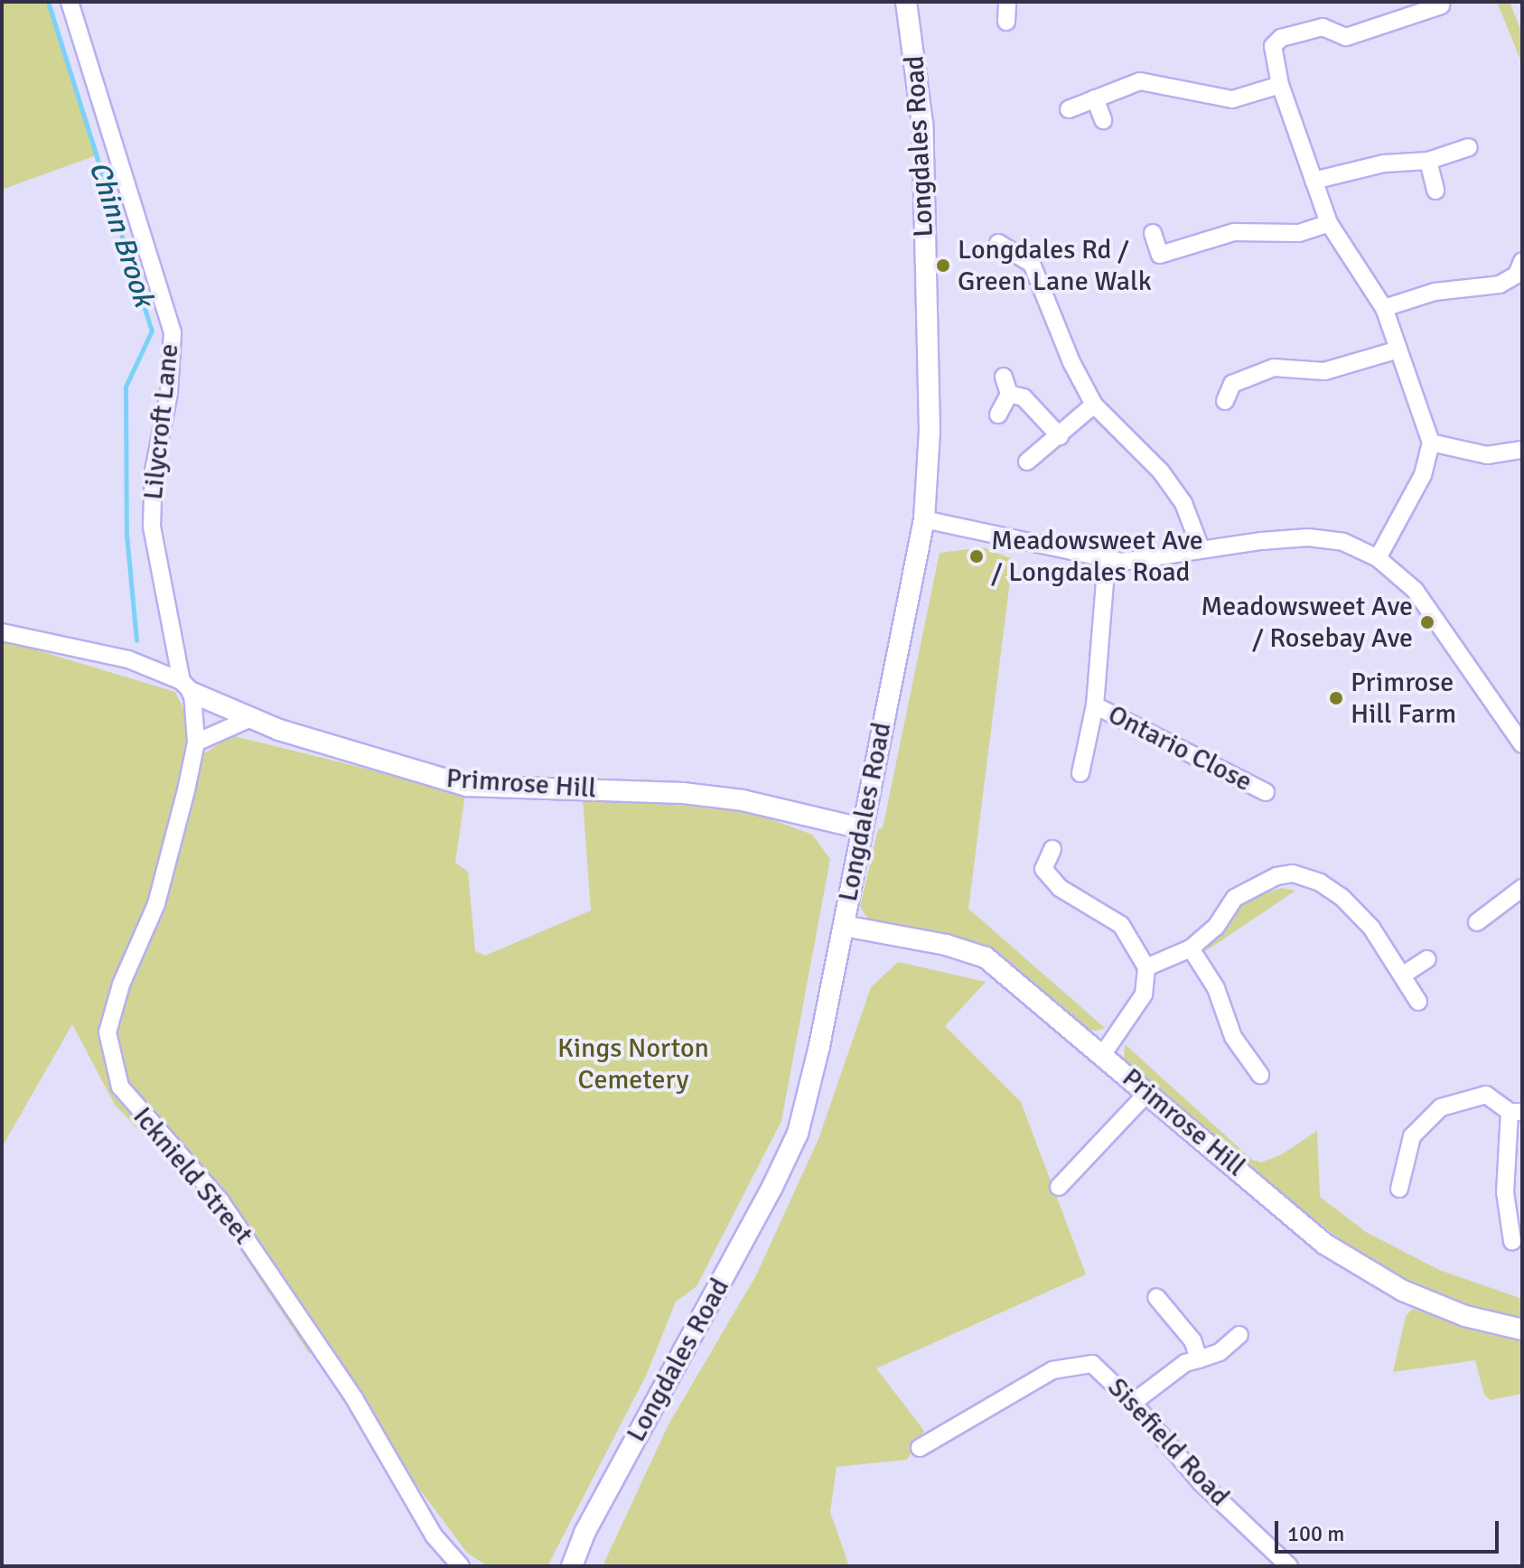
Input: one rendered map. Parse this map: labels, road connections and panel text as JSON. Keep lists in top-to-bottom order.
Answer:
{
  "streets": {
    "street": [
      "Longdales Road",
      "Lilycroft Lane",
      "Ontario Close",
      "Primrose Hill",
      "Icknield Street",
      "Sisefield Road"
    ]
  },
  "crossings": [
    ["Longdales Road", "Primrose Hill"],
    ["Lilycroft Lane", "Primrose Hill"],
    ["Lilycroft Lane", "Icknield Street"],
    ["Primrose Hill", "Icknield Street"]
  ],
  "water": ["Chinn Brook"],
  "parks": ["Kings Norton Cemetery"],
  "places": [
    "Longdales Rd / Green Lane Walk",
    "Meadowsweet Ave / Longdales Road",
    "Meadowsweet Ave / Rosebay Ave",
    "Primrose Hill Farm"
  ],
  "scale_bar": "100 m"
}
